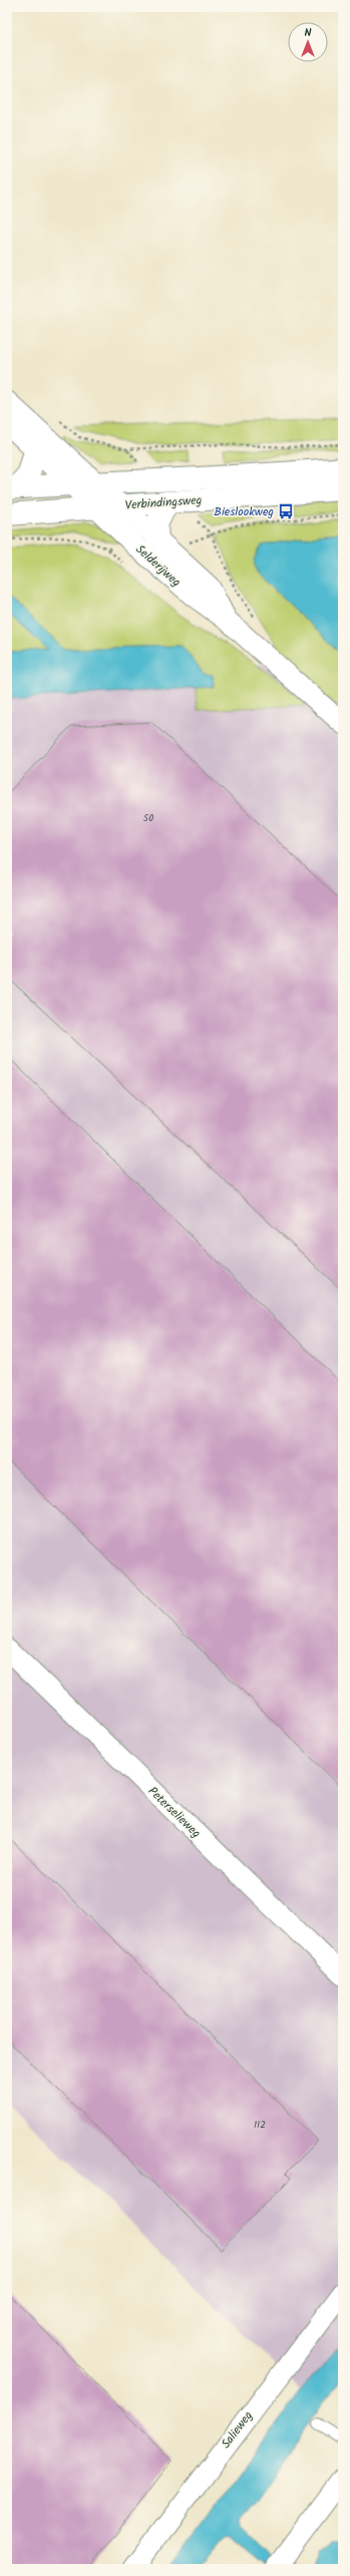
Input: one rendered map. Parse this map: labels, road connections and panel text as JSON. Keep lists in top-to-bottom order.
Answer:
{
  "streets": {
    "street": [
      "Verbindingsweg",
      "Selderijweg",
      "Peterselieweg",
      "Salieweg"
    ]
  },
  "crossings": [
    ["Verbindingsweg", "Selderijweg"]
  ],
  "places": {
    "bus stop": ["Bieslookweg"]
  },
  "house_numbers": ["50", "112"],
  "north": "top"
}
